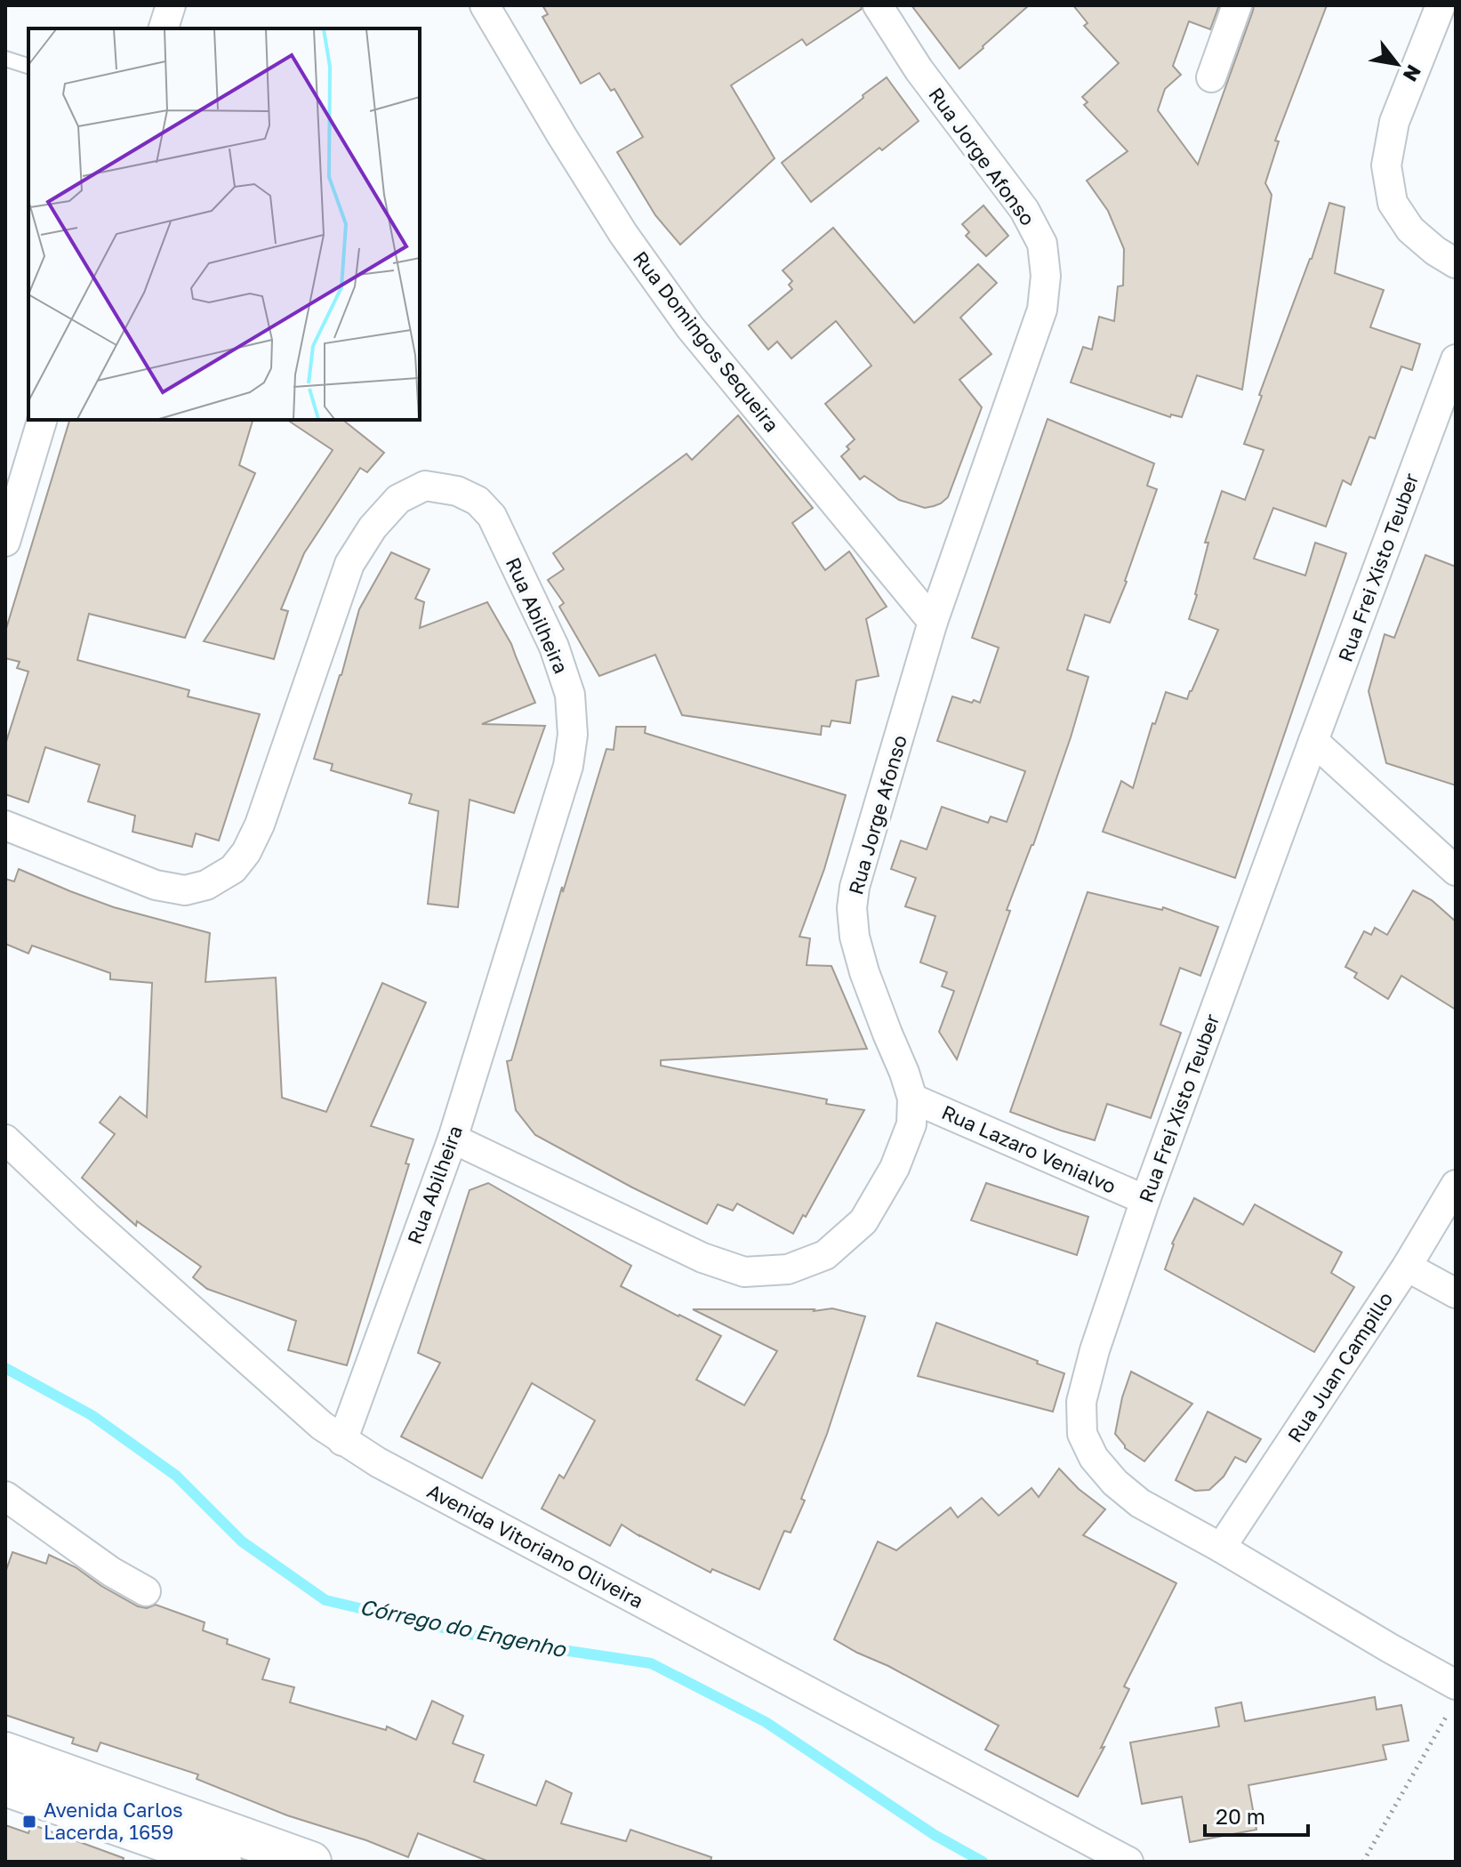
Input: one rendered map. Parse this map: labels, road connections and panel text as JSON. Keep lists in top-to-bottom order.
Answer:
{
  "streets": {
    "street": [
      "Rua Jorge Afonso",
      "Rua Domingos Sequeira",
      "Rua Frei Xisto Teuber",
      "Rua Abilheira",
      "Rua Lazaro Venialvo",
      "Rua Juan Campillo",
      "Avenida Vitoriano Oliveira"
    ]
  },
  "crossings": [
    ["Rua Jorge Afonso", "Rua Domingos Sequeira"],
    ["Rua Jorge Afonso", "Rua Abilheira"],
    ["Rua Jorge Afonso", "Rua Lazaro Venialvo"],
    ["Rua Frei Xisto Teuber", "Rua Lazaro Venialvo"],
    ["Rua Frei Xisto Teuber", "Rua Juan Campillo"],
    ["Rua Abilheira", "Avenida Vitoriano Oliveira"]
  ],
  "water": ["Córrego do Engenho"],
  "places": {
    "transit": ["Avenida Carlos Lacerda, 1659"]
  },
  "scale_bar": "20 m",
  "north": "bottom right"
}
